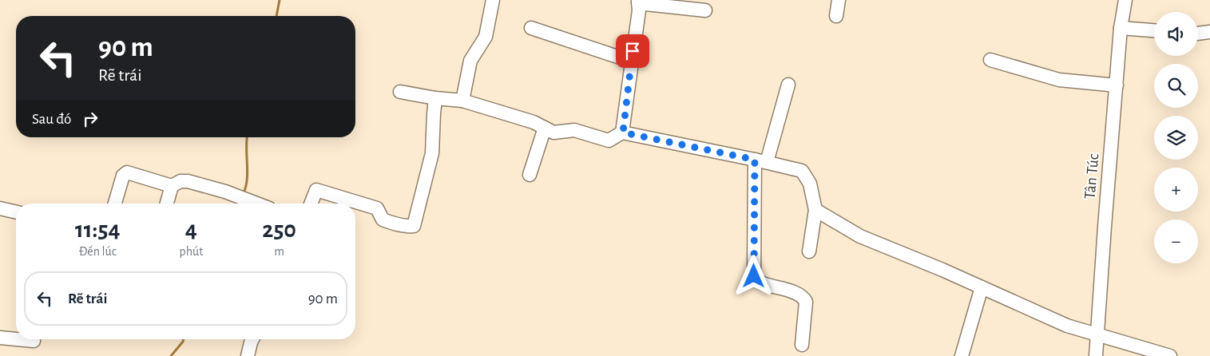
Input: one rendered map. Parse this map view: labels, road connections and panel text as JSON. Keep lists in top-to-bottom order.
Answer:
{
  "streets": {
    "street": ["Tân Túc"]
  },
  "page": {
    "map_buttons": ["+", "−"],
    "turn": ["90 m", "Rẽ trái"],
    "then": "Sau đó",
    "eta": [
      "11:54",
      "Đến lúc",
      "4",
      "phút",
      "250",
      "m"
    ],
    "list": [
      {
        "name": "Rẽ trái",
        "value": "90 m"
      }
    ]
  }
}
